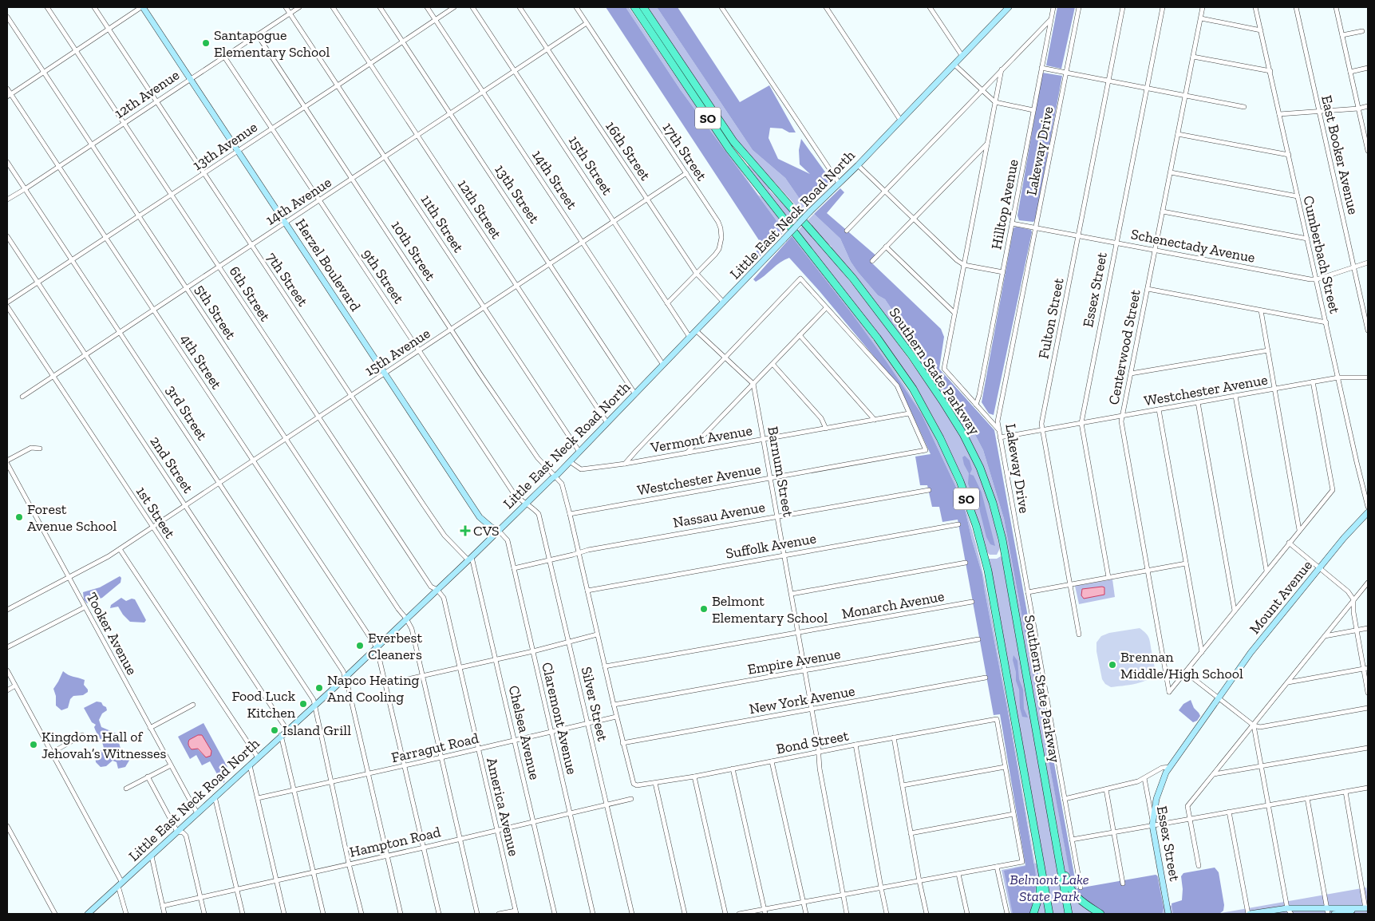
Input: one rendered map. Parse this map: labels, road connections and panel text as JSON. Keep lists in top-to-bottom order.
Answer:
{
  "streets": {
    "highway": ["SO", "Southern State Parkway"],
    "main road": [
      "Little East Neck Road North",
      "Herzel Boulevard",
      "Essex Street",
      "Mount Avenue"
    ],
    "street": [
      "12th Avenue",
      "13th Avenue",
      "16th Street",
      "Lakeway Drive",
      "17th Street",
      "East Booker Avenue",
      "15th Street",
      "14th Street",
      "13th Street",
      "14th Avenue",
      "Hilltop Avenue",
      "12th Street",
      "11th Street",
      "Schenectady Avenue",
      "10th Street",
      "Cumberbach Street",
      "9th Street",
      "7th Street",
      "6th Street",
      "5th Street",
      "Fulton Street",
      "Centerwood Street",
      "15th Avenue",
      "4th Street",
      "Westchester Avenue",
      "3rd Street",
      "Vermont Avenue",
      "2nd Street",
      "Barnum Street",
      "1st Street",
      "Nassau Avenue",
      "Suffolk Avenue",
      "Monarch Avenue",
      "Tooker Avenue",
      "Empire Avenue",
      "New York Avenue",
      "Silver Street",
      "Claremont Avenue",
      "Chelsea Avenue",
      "Bond Street",
      "Farragut Road",
      "America Avenue",
      "Hampton Road"
    ]
  },
  "crossings": [
    ["12th Avenue", "11th Street"],
    ["12th Avenue", "10th Street"],
    ["12th Avenue", "Herzel Boulevard"],
    ["12th Avenue", "9th Street"],
    ["12th Avenue", "7th Street"],
    ["12th Avenue", "6th Street"],
    ["12th Avenue", "5th Street"],
    ["12th Avenue", "4th Street"],
    ["12th Avenue", "3rd Street"],
    ["13th Avenue", "14th Street"],
    ["13th Avenue", "13th Street"],
    ["13th Avenue", "12th Street"],
    ["13th Avenue", "11th Street"],
    ["13th Avenue", "10th Street"],
    ["13th Avenue", "Herzel Boulevard"],
    ["13th Avenue", "9th Street"],
    ["13th Avenue", "7th Street"],
    ["13th Avenue", "6th Street"],
    ["13th Avenue", "5th Street"],
    ["13th Avenue", "4th Street"],
    ["13th Avenue", "3rd Street"],
    ["13th Avenue", "2nd Street"],
    ["16th Street", "17th Street"],
    ["16th Street", "14th Avenue"],
    ["16th Street", "Little East Neck Road North"],
    ["16th Street", "15th Avenue"],
    ["Lakeway Drive", "Schenectady Avenue"],
    ["Lakeway Drive", "Westchester Avenue"],
    ["17th Street", "15th Street"],
    ["17th Street", "14th Avenue"],
    ["17th Street", "15th Avenue"],
    ["East Booker Avenue", "Schenectady Avenue"],
    ["15th Street", "14th Avenue"],
    ["15th Street", "Little East Neck Road North"],
    ["15th Street", "15th Avenue"],
    ["14th Street", "14th Avenue"],
    ["14th Street", "Little East Neck Road North"],
    ["14th Street", "15th Avenue"],
    ["13th Street", "14th Avenue"],
    ["13th Street", "Little East Neck Road North"],
    ["13th Street", "15th Avenue"],
    ["14th Avenue", "12th Street"],
    ["14th Avenue", "11th Street"],
    ["14th Avenue", "10th Street"],
    ["14th Avenue", "Herzel Boulevard"],
    ["14th Avenue", "9th Street"],
    ["14th Avenue", "7th Street"],
    ["14th Avenue", "6th Street"],
    ["14th Avenue", "5th Street"],
    ["14th Avenue", "4th Street"],
    ["14th Avenue", "3rd Street"],
    ["14th Avenue", "2nd Street"],
    ["14th Avenue", "1st Street"],
    ["Hilltop Avenue", "Schenectady Avenue"],
    ["12th Street", "Little East Neck Road North"],
    ["12th Street", "15th Avenue"],
    ["Little East Neck Road North", "11th Street"],
    ["Little East Neck Road North", "10th Street"],
    ["Little East Neck Road North", "Herzel Boulevard"],
    ["Little East Neck Road North", "9th Street"],
    ["Little East Neck Road North", "7th Street"],
    ["Little East Neck Road North", "6th Street"],
    ["Little East Neck Road North", "5th Street"],
    ["Little East Neck Road North", "4th Street"],
    ["Little East Neck Road North", "3rd Street"],
    ["Little East Neck Road North", "Vermont Avenue"],
    ["Little East Neck Road North", "2nd Street"],
    ["Little East Neck Road North", "1st Street"],
    ["Little East Neck Road North", "Tooker Avenue"],
    ["Little East Neck Road North", "Silver Street"],
    ["Little East Neck Road North", "Claremont Avenue"],
    ["Little East Neck Road North", "Chelsea Avenue"],
    ["Little East Neck Road North", "America Avenue"],
    ["11th Street", "15th Avenue"],
    ["Schenectady Avenue", "Cumberbach Street"],
    ["Schenectady Avenue", "Essex Street"],
    ["Schenectady Avenue", "Fulton Street"],
    ["Schenectady Avenue", "Centerwood Street"],
    ["10th Street", "15th Avenue"],
    ["10th Street", "Westchester Avenue"],
    ["10th Street", "Nassau Avenue"],
    ["10th Street", "Suffolk Avenue"],
    ["10th Street", "Monarch Avenue"],
    ["10th Street", "Empire Avenue"],
    ["10th Street", "New York Avenue"],
    ["10th Street", "Bond Street"],
    ["10th Street", "Farragut Road"],
    ["Cumberbach Street", "Westchester Avenue"],
    ["Herzel Boulevard", "15th Avenue"],
    ["Herzel Boulevard", "Claremont Avenue"],
    ["9th Street", "15th Avenue"],
    ["9th Street", "Silver Street"],
    ["7th Street", "15th Avenue"],
    ["7th Street", "Chelsea Avenue"],
    ["Essex Street", "Westchester Avenue"],
    ["Essex Street", "Mount Avenue"],
    ["6th Street", "15th Avenue"],
    ["6th Street", "America Avenue"],
    ["5th Street", "15th Avenue"],
    ["5th Street", "Farragut Road"],
    ["5th Street", "Hampton Road"],
    ["Fulton Street", "Westchester Avenue"],
    ["Centerwood Street", "Westchester Avenue"],
    ["15th Avenue", "4th Street"],
    ["15th Avenue", "3rd Street"],
    ["15th Avenue", "2nd Street"],
    ["15th Avenue", "1st Street"],
    ["15th Avenue", "Tooker Avenue"],
    ["4th Street", "Farragut Road"],
    ["4th Street", "Hampton Road"],
    ["Westchester Avenue", "Vermont Avenue"],
    ["Westchester Avenue", "Barnum Street"],
    ["3rd Street", "Farragut Road"],
    ["3rd Street", "Hampton Road"],
    ["Vermont Avenue", "Barnum Street"],
    ["2nd Street", "Farragut Road"],
    ["2nd Street", "Hampton Road"],
    ["Barnum Street", "Nassau Avenue"],
    ["Barnum Street", "Suffolk Avenue"],
    ["Barnum Street", "Monarch Avenue"],
    ["Barnum Street", "Empire Avenue"],
    ["Barnum Street", "New York Avenue"],
    ["Barnum Street", "Bond Street"],
    ["Nassau Avenue", "Silver Street"],
    ["Nassau Avenue", "Claremont Avenue"],
    ["Silver Street", "Farragut Road"],
    ["Silver Street", "Hampton Road"],
    ["Claremont Avenue", "Farragut Road"],
    ["Claremont Avenue", "Hampton Road"],
    ["Chelsea Avenue", "Farragut Road"],
    ["Chelsea Avenue", "Hampton Road"],
    ["Farragut Road", "America Avenue"],
    ["America Avenue", "Hampton Road"]
  ],
  "parks": ["Belmont Lake State Park"],
  "places": {
    "other": [
      "Santapogue Elementary School",
      "Forest Avenue School",
      "Belmont Elementary School",
      "Everbest Cleaners",
      "Brennan Middle/High School",
      "Napco Heating And Cooling",
      "Food Luck Kitchen",
      "Island Grill",
      "Kingdom Hall of Jehovah’s Witnesses"
    ],
    "health": ["CVS"]
  }
}
